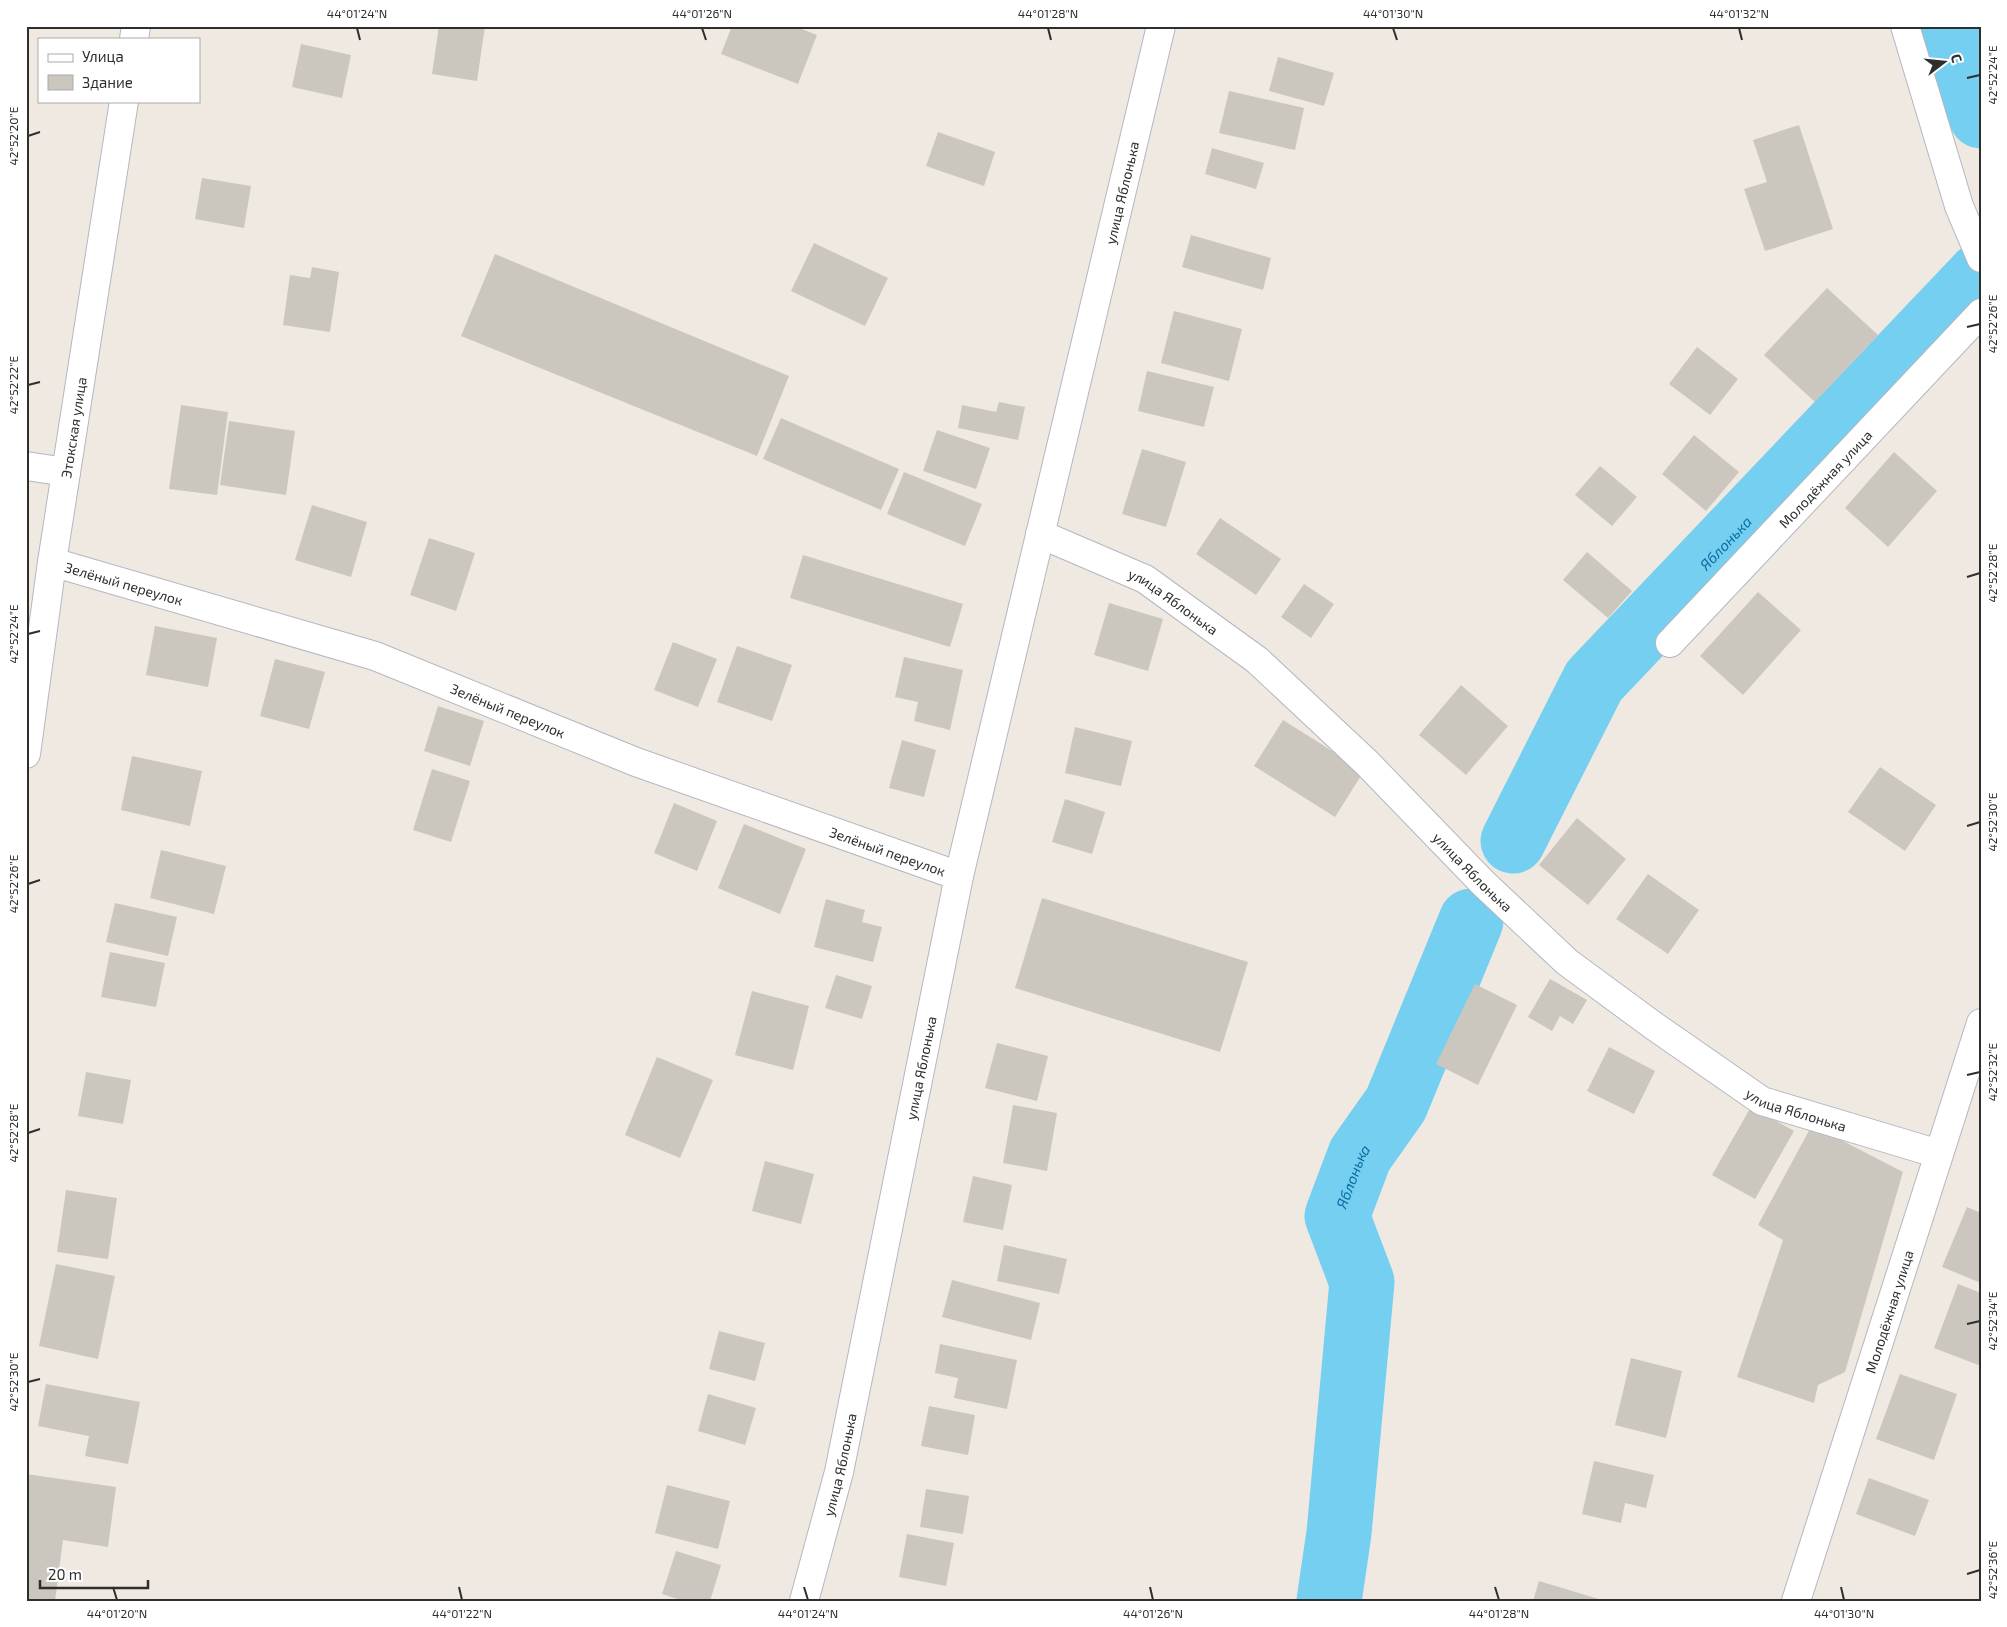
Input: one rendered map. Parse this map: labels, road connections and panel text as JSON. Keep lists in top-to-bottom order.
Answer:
{
  "streets": {
    "street": [
      "улица Яблонька",
      "Этокская улица",
      "Молодёжная улица",
      "Зелёный переулок"
    ]
  },
  "crossings": [
    ["улица Яблонька", "Молодёжная улица"],
    ["улица Яблонька", "Зелёный переулок"],
    ["Этокская улица", "Зелёный переулок"]
  ],
  "water": ["Яблонька"],
  "legend": ["Улица", "Здание"],
  "scale_bar": "20 m",
  "north": "right",
  "coordinates": [
    "44°01'24\"N",
    "44°01'26\"N",
    "44°01'28\"N",
    "44°01'30\"N",
    "44°01'32\"N",
    "42°52'24\"E",
    "42°52'20\"E",
    "42°52'26\"E",
    "42°52'22\"E",
    "42°52'28\"E",
    "42°52'30\"E",
    "42°52'32\"E",
    "42°52'34\"E",
    "42°52'36\"E",
    "44°01'20\"N",
    "44°01'22\"N"
  ]
}
